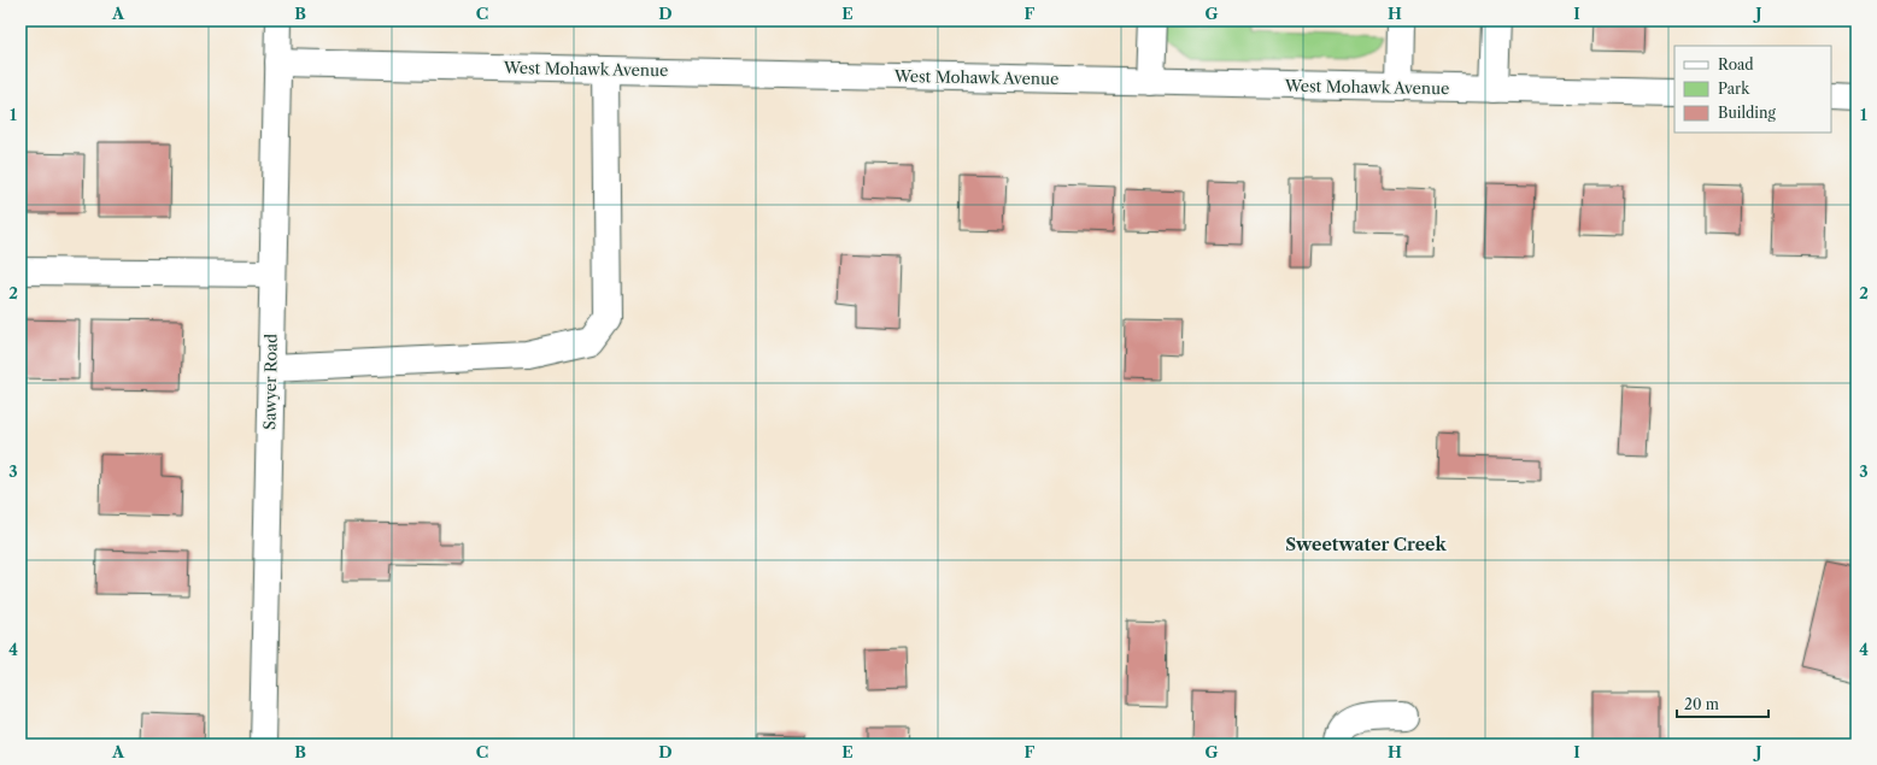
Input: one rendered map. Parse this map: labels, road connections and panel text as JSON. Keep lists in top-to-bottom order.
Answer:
{
  "streets": {
    "street": ["West Mohawk Avenue", "Sawyer Road"]
  },
  "crossings": [
    ["West Mohawk Avenue", "Sawyer Road"]
  ],
  "districts": ["Sweetwater Creek"],
  "legend": ["Road", "Park", "Building"],
  "scale_bar": "20 m",
  "grid": {
    "columns": [
      "A",
      "B",
      "C",
      "D",
      "E",
      "F",
      "G",
      "H",
      "I",
      "J"
    ],
    "rows": [
      "1",
      "2",
      "3",
      "4"
    ]
  }
}
